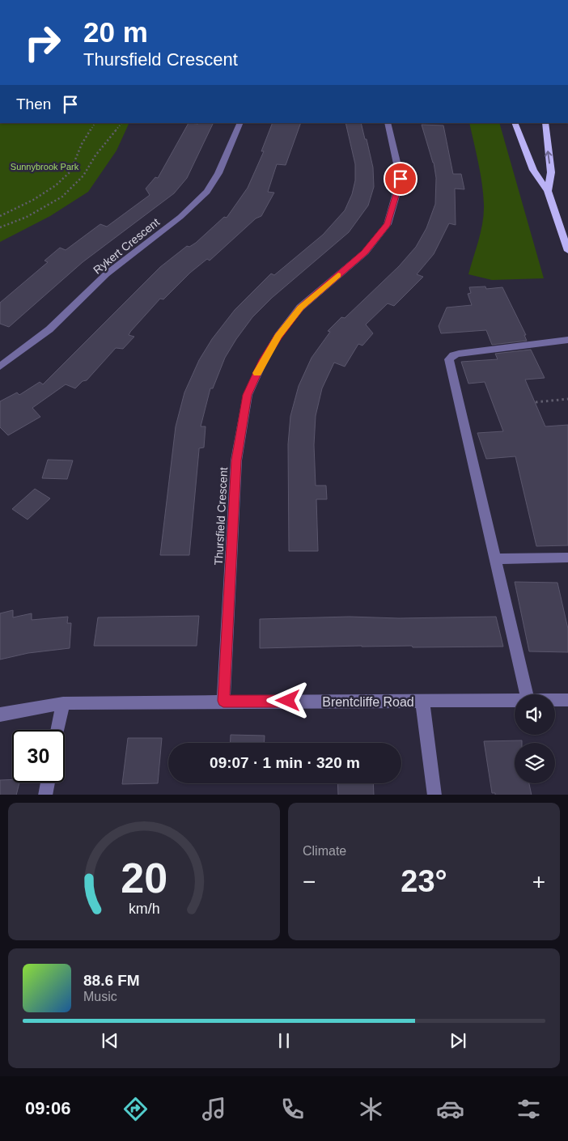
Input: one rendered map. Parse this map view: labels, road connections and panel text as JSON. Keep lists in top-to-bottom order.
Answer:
{
  "streets": {
    "street": ["Rykert Crescent", "Thursfield Crescent", "Brentcliffe Road"]
  },
  "crossings": [
    ["Thursfield Crescent", "Brentcliffe Road"]
  ],
  "parks": ["Sunnybrook Park"],
  "page": {
    "turn": ["20 m", "Thursfield Crescent"],
    "then": "Then",
    "limit": "30",
    "trip": "09:07 · 1 min · 320 m",
    "tile": "Climate",
    "heat": ["−", "23°", "+"],
    "song": ["88.6 FM", "Music"],
    "tabs": "09:06",
    "gauge": ["20", "km/h"]
  }
}
